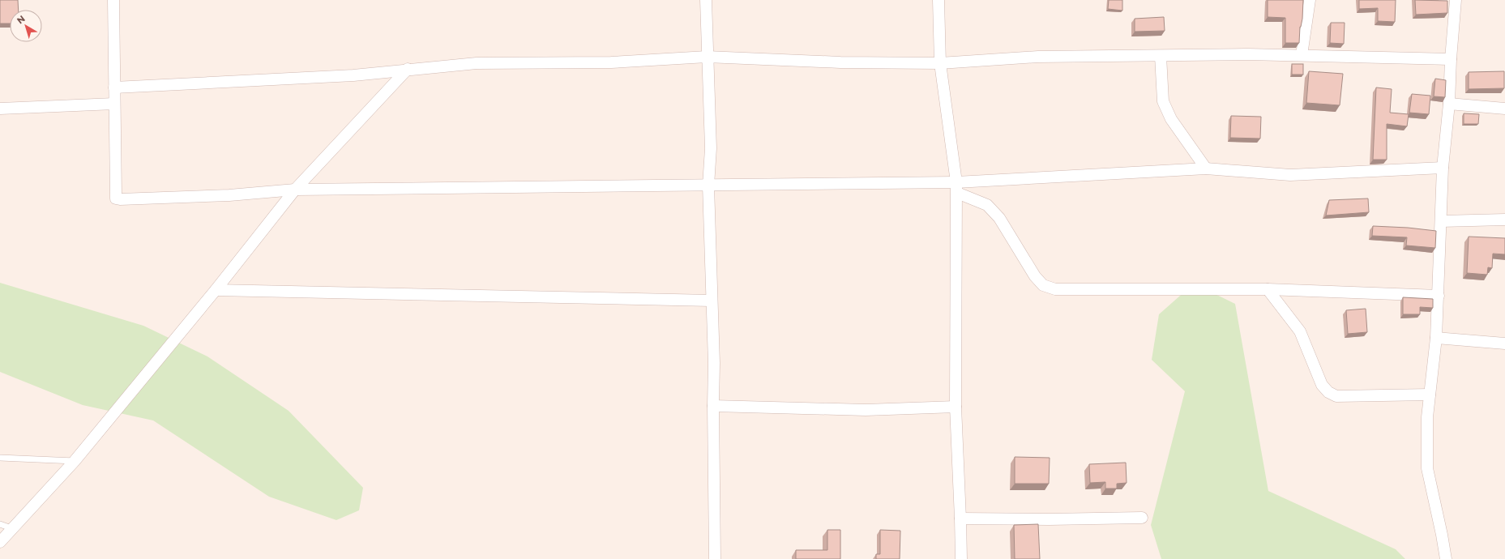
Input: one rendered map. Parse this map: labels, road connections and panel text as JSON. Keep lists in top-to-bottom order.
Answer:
{
  "north": "top left"
}
